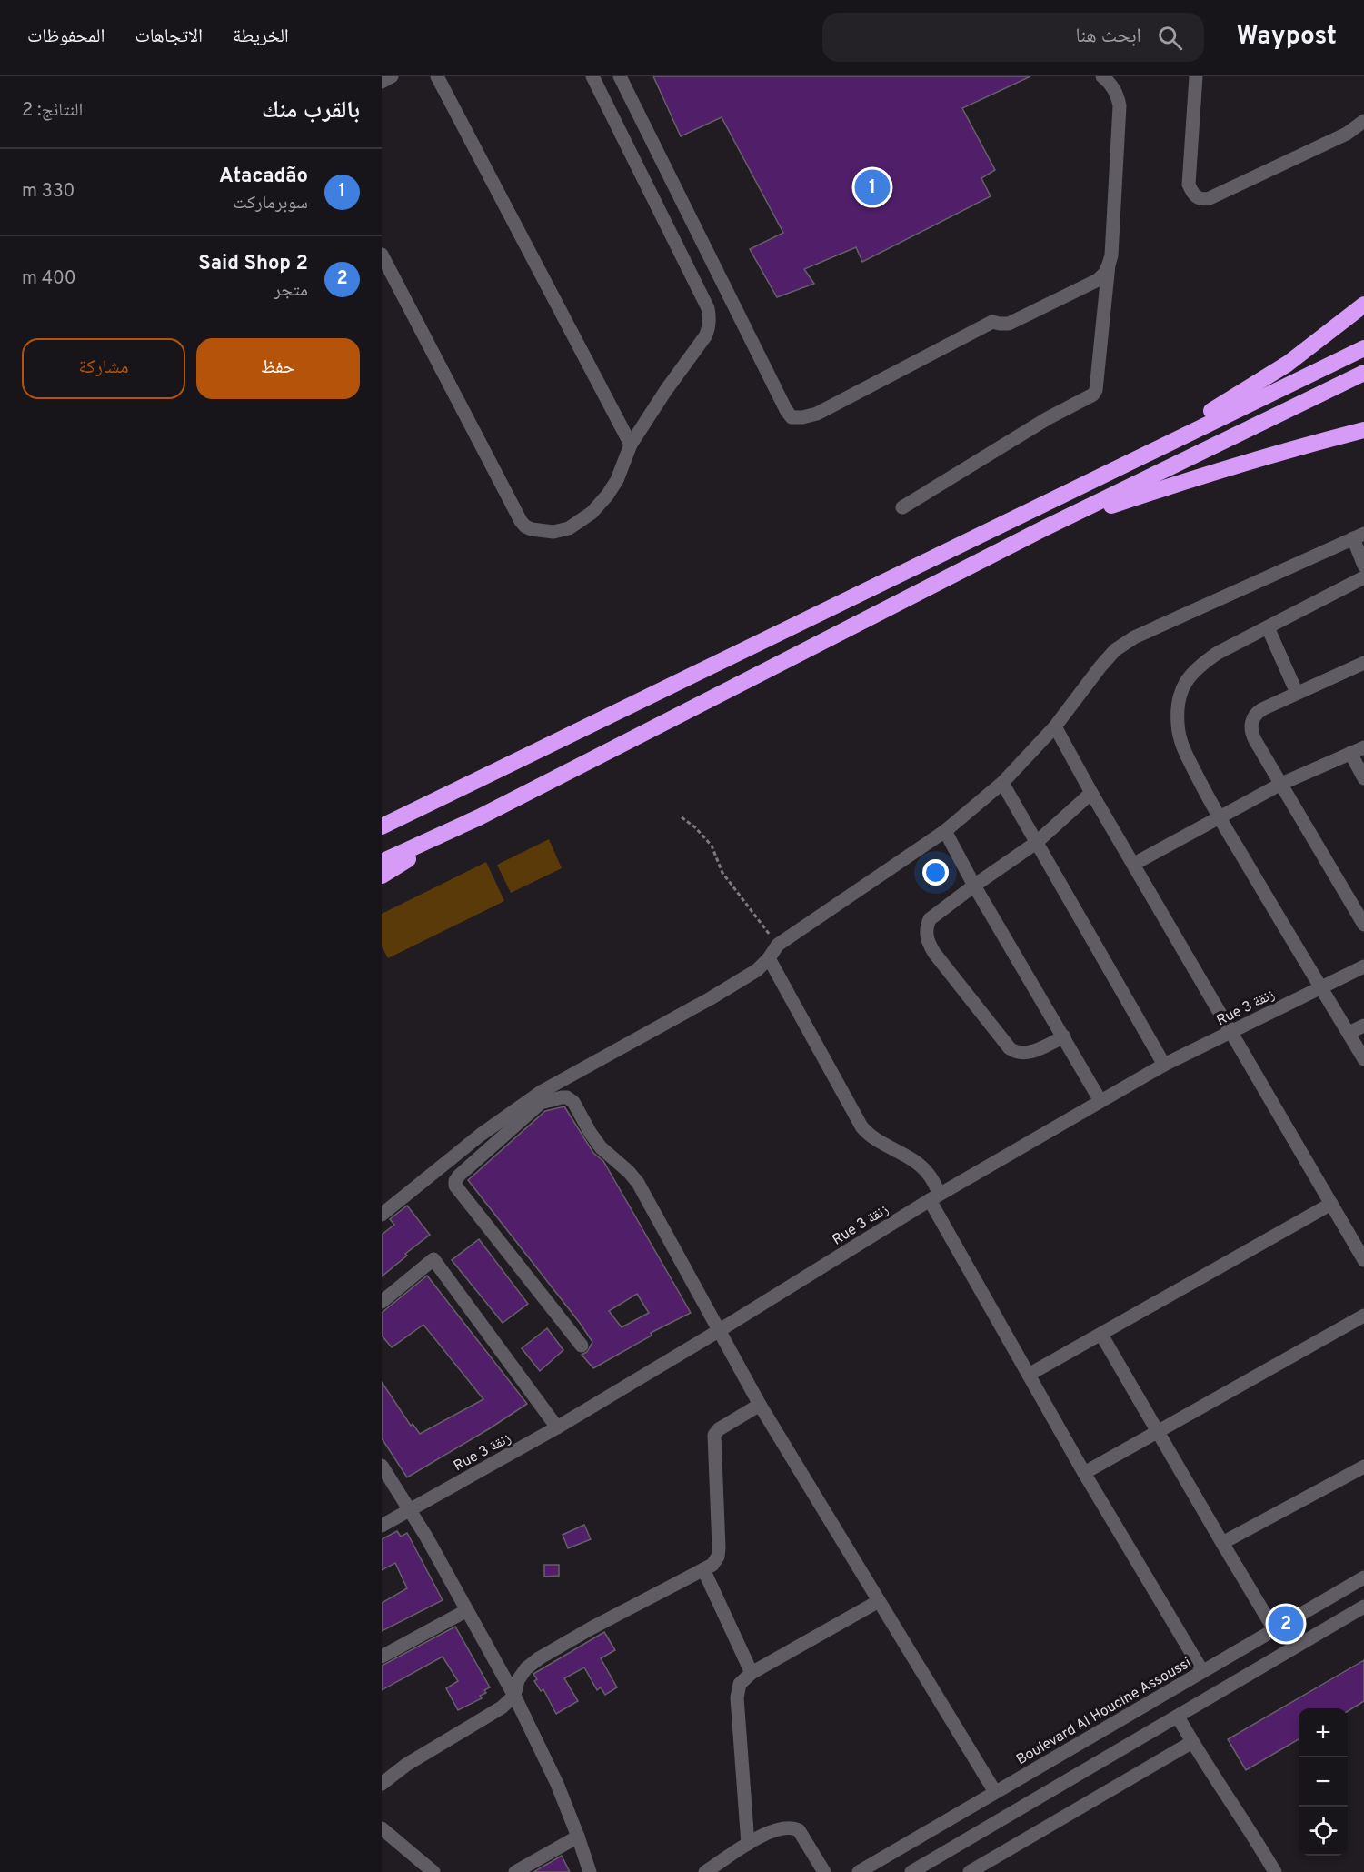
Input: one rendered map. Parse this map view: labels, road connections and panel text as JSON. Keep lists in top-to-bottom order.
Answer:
{
  "streets": {
    "street": ["Rue 3 زنقة", "Boulevard Al Houcine Assoussi"]
  },
  "page": {
    "header": "Waypost",
    "search": "ابحث هنا",
    "nav": ["الخريطة", "الاتجاهات", "المحفوظات"],
    "heading": ["بالقرب منك", "النتائج: 2"],
    "list": [
      {
        "mark": "1",
        "name": "Atacadão",
        "note": "سوبرماركت",
        "value": "330 m"
      },
      {
        "mark": "2",
        "name": "Said Shop 2",
        "note": "متجر",
        "value": "400 m"
      }
    ],
    "pins": ["1", "2"],
    "buttons": ["حفظ", "مشاركة"],
    "map_buttons": ["+", "−"]
  }
}
